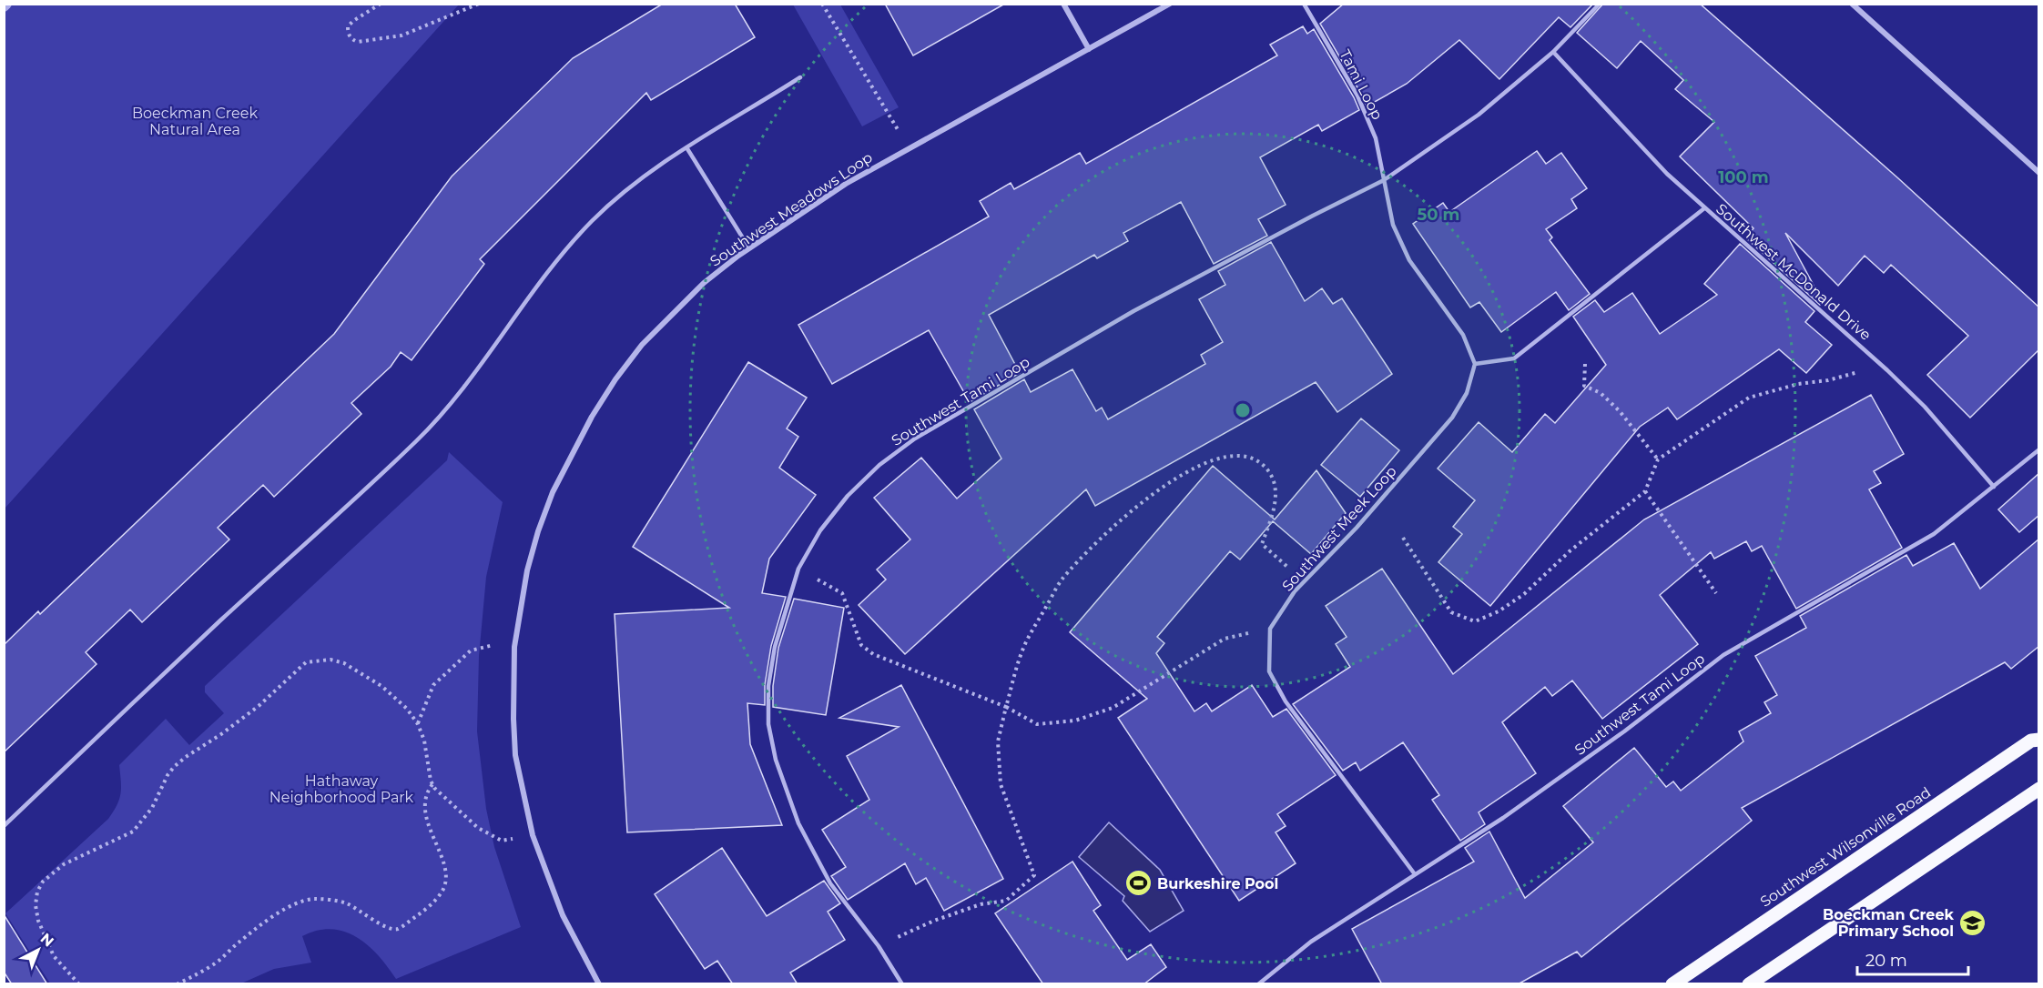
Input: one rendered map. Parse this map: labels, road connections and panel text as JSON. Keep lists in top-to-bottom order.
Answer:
{
  "streets": {
    "main road": ["Southwest Wilsonville Road"],
    "street": ["Southwest Meadows Loop"],
    "lane": [
      "Tami Loop",
      "Southwest McDonald Drive",
      "Southwest Tami Loop",
      "Southwest Meek Loop"
    ]
  },
  "crossings": [
    ["Tami Loop", "Southwest Tami Loop"],
    ["Tami Loop", "Southwest Meek Loop"],
    ["Southwest McDonald Drive", "Southwest Tami Loop"]
  ],
  "parks": ["Boeckman Creek Natural Area", "Hathaway Neighborhood Park"],
  "places": {
    "sports": ["Burkeshire Pool"],
    "school or university": ["Boeckman Creek Primary School"]
  },
  "scale_bar": "20 m",
  "north": "top right",
  "rings": ["100 m", "50 m"]
}
